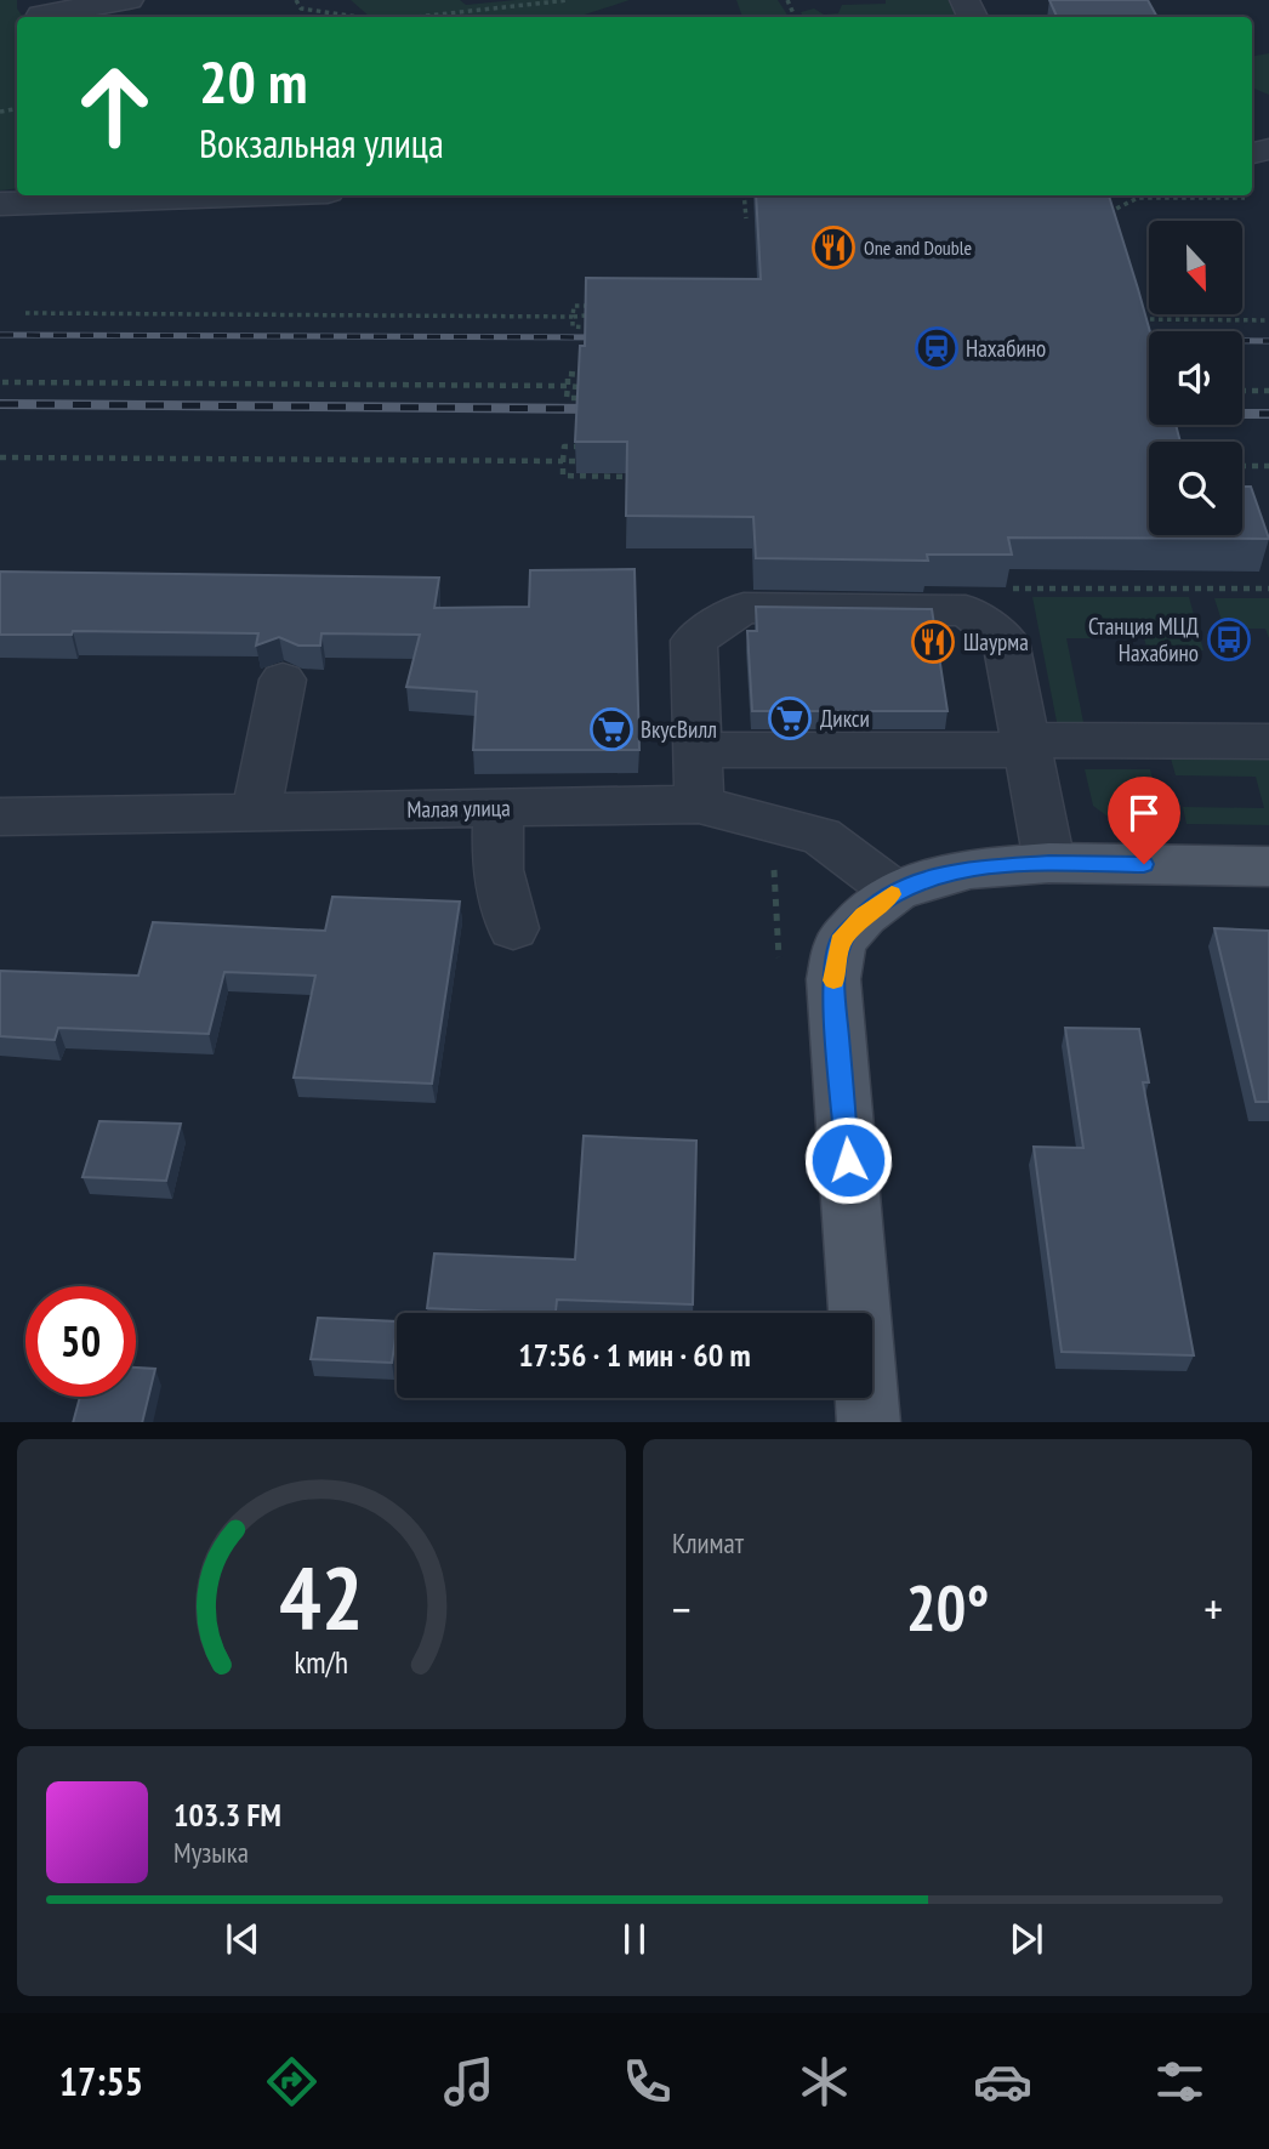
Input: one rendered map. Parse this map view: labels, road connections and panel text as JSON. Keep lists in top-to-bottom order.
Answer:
{
  "streets": {
    "street": ["Малая улица"]
  },
  "places": {
    "restaurant": ["One and Double", "Шаурма"],
    "station": ["Нахабино"],
    "bus stop": ["Станция МЦД Нахабино"],
    "supermarket": ["Дикси", "ВкусВилл"]
  },
  "north": "bottom",
  "page": {
    "turn": ["20 m", "Вокзальная улица"],
    "limit": "50",
    "trip": "17:56 · 1 мин · 60 m",
    "tile": "Климат",
    "heat": ["−", "20°", "+"],
    "song": ["103.3 FM", "Музыка"],
    "tabs": "17:55",
    "gauge": ["42", "km/h"]
  }
}
